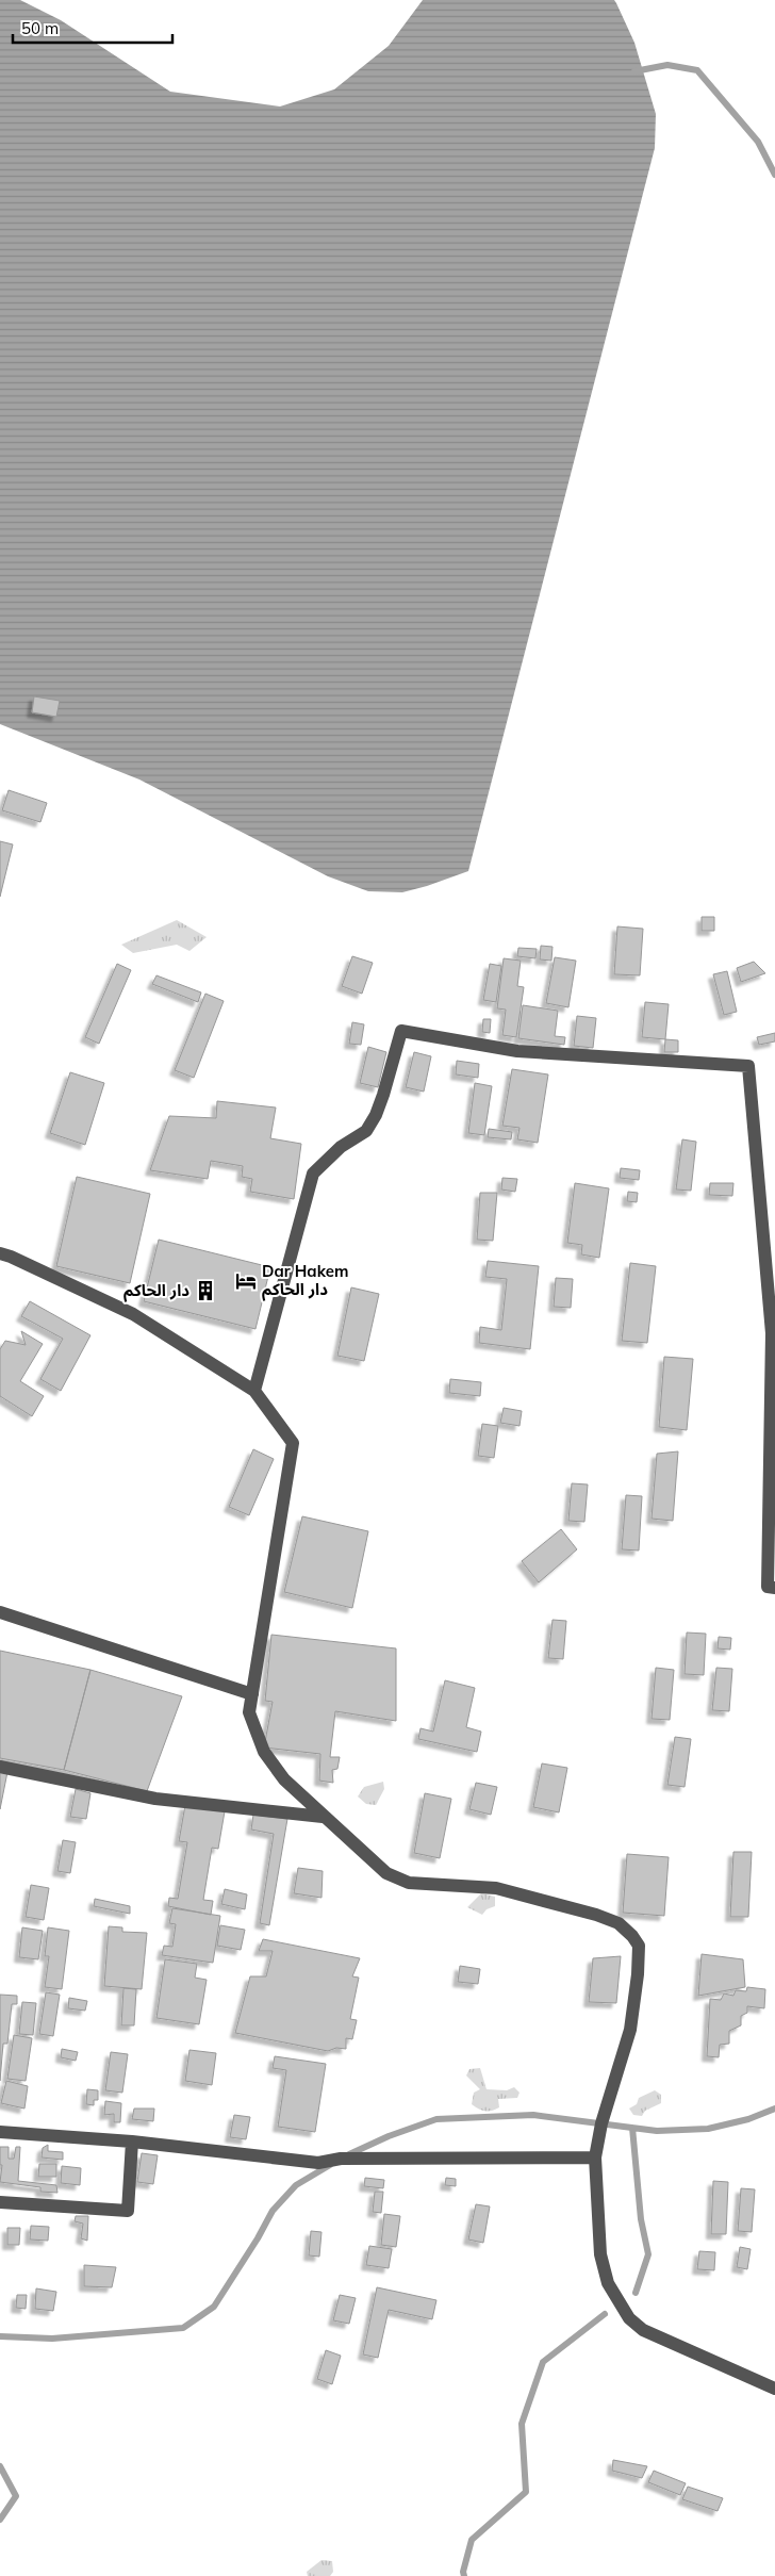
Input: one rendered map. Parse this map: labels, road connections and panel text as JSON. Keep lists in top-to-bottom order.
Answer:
{
  "places": {
    "hotel": ["Dar Hakem دار الحاكم"],
    "building": ["دار الحاكم"]
  },
  "scale_bar": "50 m"
}
